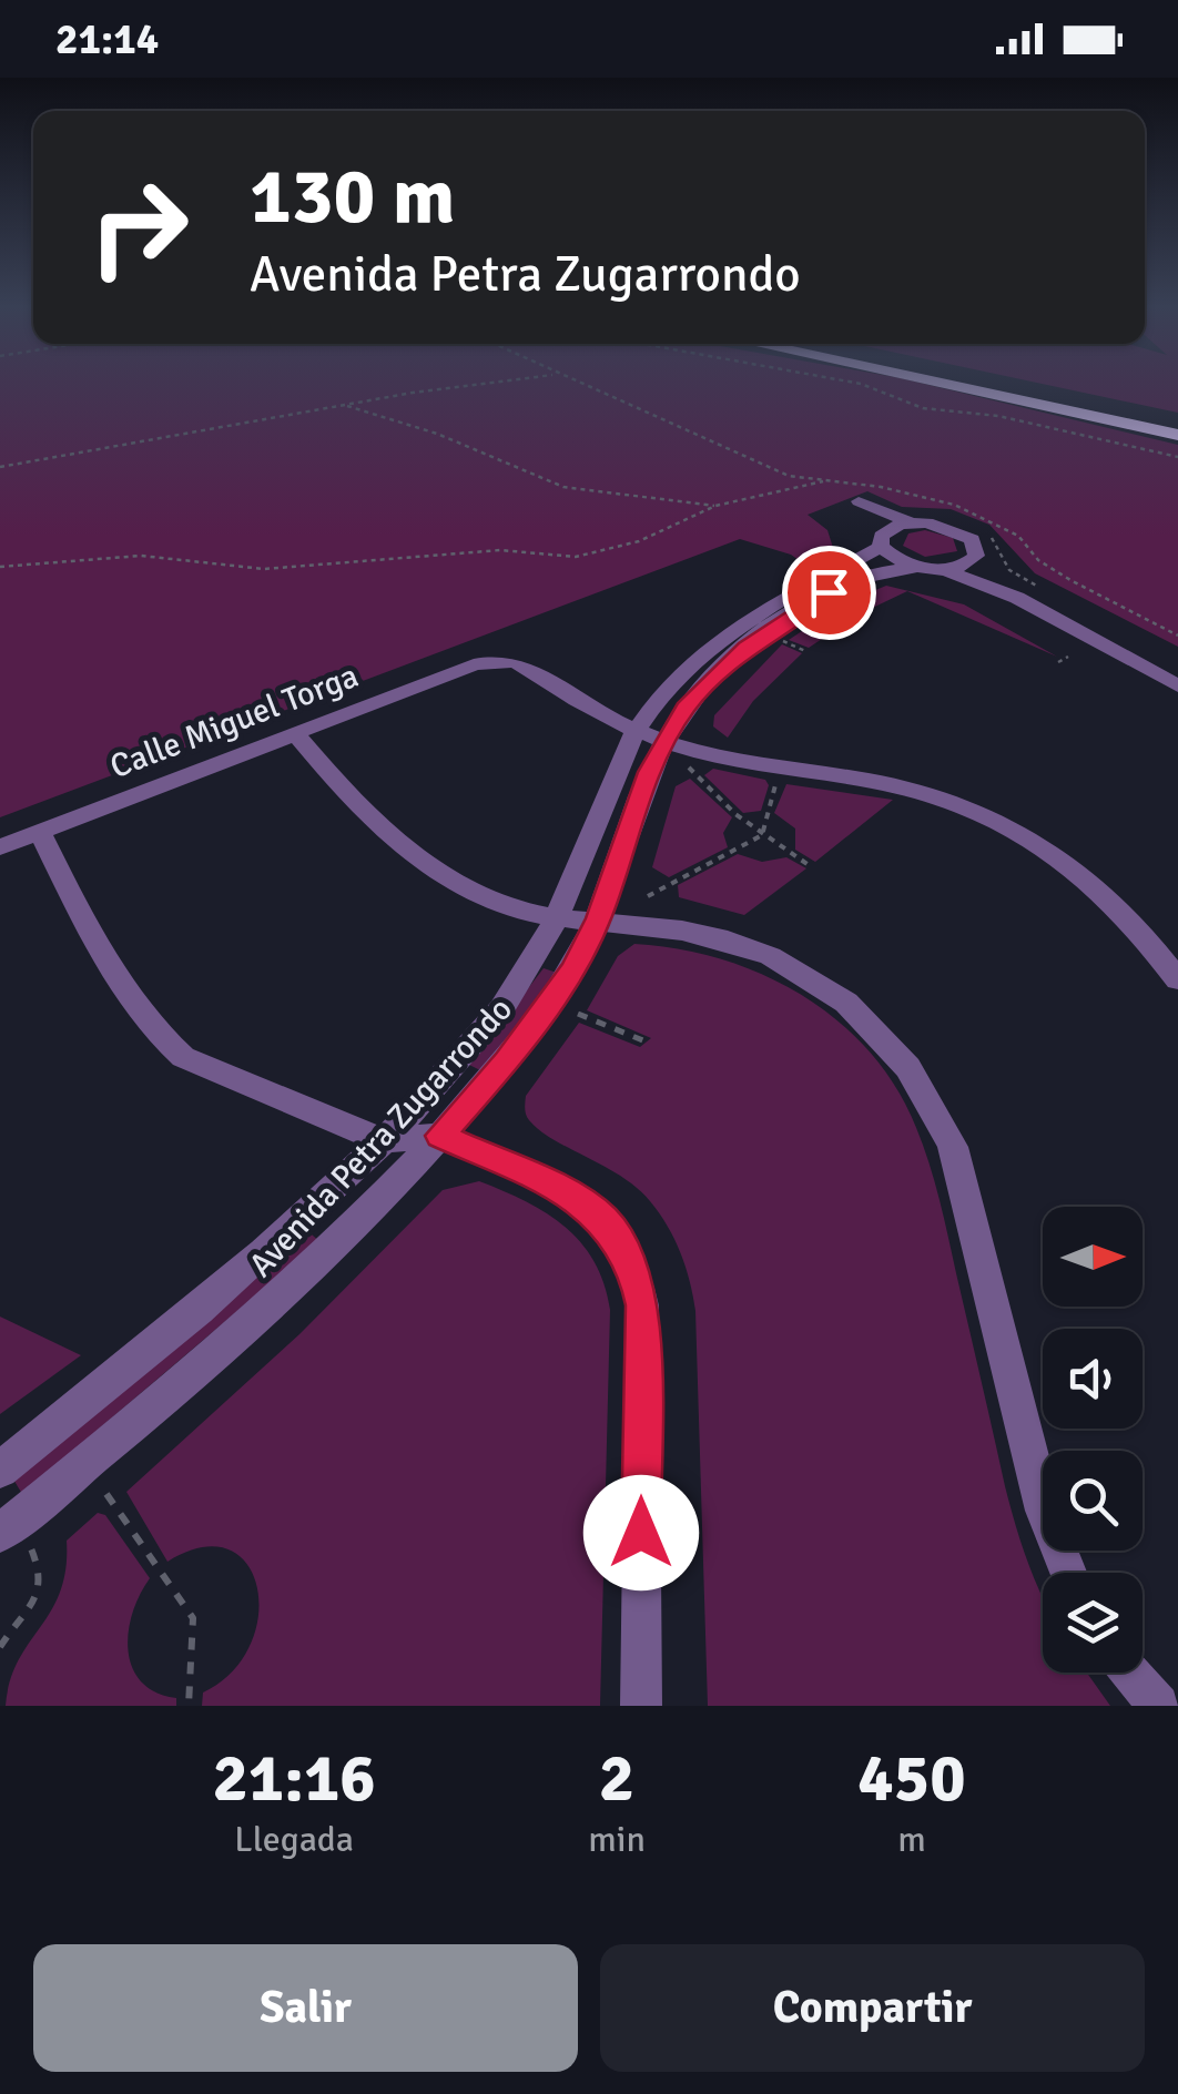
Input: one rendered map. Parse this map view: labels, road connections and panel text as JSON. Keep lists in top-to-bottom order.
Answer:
{
  "streets": {
    "street": ["Calle Miguel Torga", "Avenida Petra Zugarrondo"]
  },
  "crossings": [
    ["Calle Miguel Torga", "Avenida Petra Zugarrondo"]
  ],
  "north": "right",
  "page": {
    "status": "21:14",
    "turn": ["130 m", "Avenida Petra Zugarrondo"],
    "eta": [
      "21:16",
      "Llegada",
      "2",
      "min",
      "450",
      "m"
    ],
    "buttons": ["Salir", "Compartir"]
  }
}
